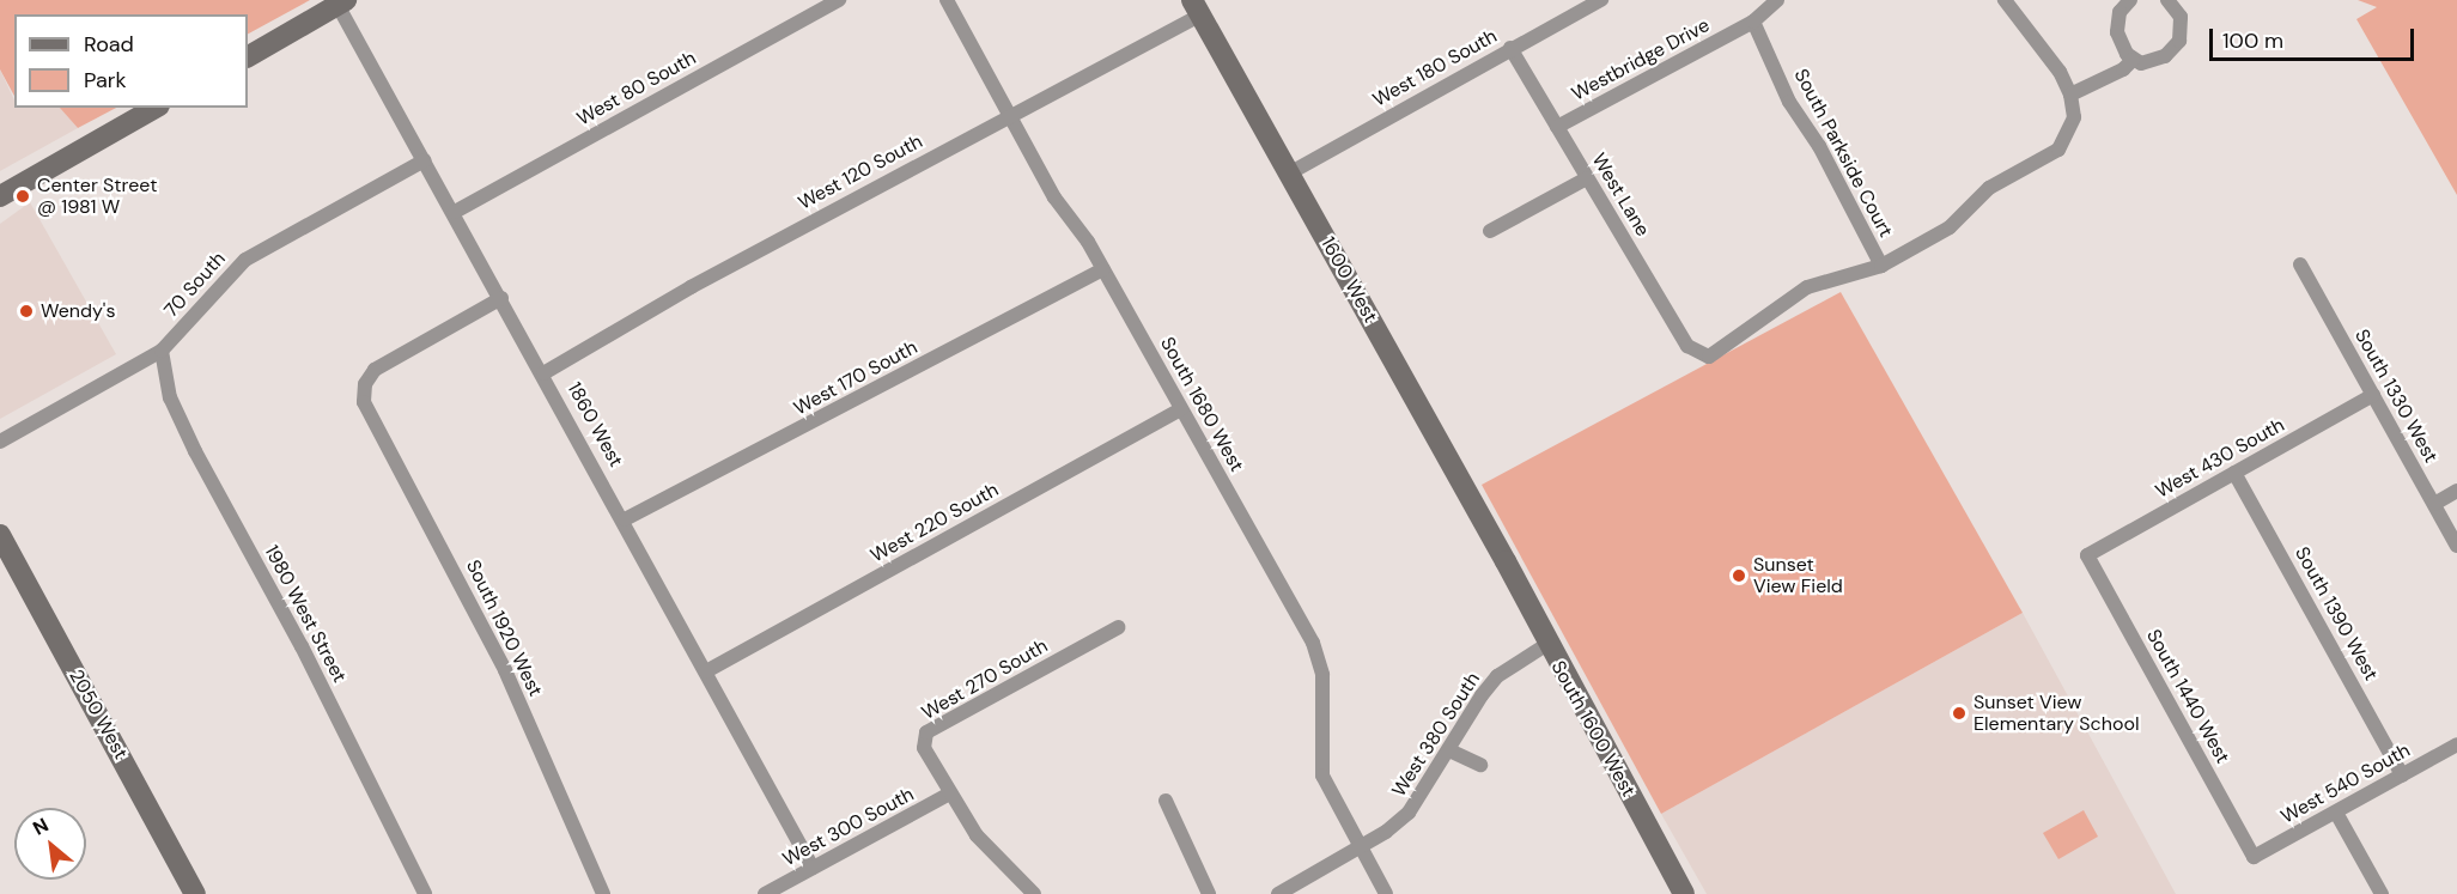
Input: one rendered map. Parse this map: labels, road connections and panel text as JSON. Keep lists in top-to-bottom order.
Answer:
{
  "streets": {
    "street": [
      "Westbridge Drive",
      "West 180 South",
      "West 80 South",
      "South Parkside Court",
      "West 120 South",
      "West Lane",
      "1600 West",
      "70 South",
      "West 170 South",
      "South 1330 West",
      "South 1680 West",
      "1860 West",
      "West 430 South",
      "West 220 South",
      "1980 West Street",
      "South 1390 West",
      "South 1920 West",
      "West 270 South",
      "South 1440 West",
      "2050 West",
      "South 1600 West",
      "West 380 South",
      "West 540 South",
      "West 300 South"
    ]
  },
  "crossings": [
    ["Westbridge Drive", "South Parkside Court"],
    ["Westbridge Drive", "West Lane"],
    ["West 180 South", "West Lane"],
    ["West 180 South", "1600 West"],
    ["West 80 South", "1860 West"],
    ["South Parkside Court", "West Lane"],
    ["West 120 South", "1600 West"],
    ["West 120 South", "South 1680 West"],
    ["West 120 South", "1860 West"],
    ["1600 West", "South 1600 West"],
    ["70 South", "1860 West"],
    ["70 South", "1980 West Street"],
    ["West 170 South", "South 1680 West"],
    ["West 170 South", "1860 West"],
    ["South 1330 West", "West 430 South"],
    ["South 1680 West", "West 220 South"],
    ["South 1680 West", "West 380 South"],
    ["1860 West", "West 220 South"],
    ["1860 West", "South 1920 West"],
    ["1860 West", "West 300 South"],
    ["West 430 South", "South 1390 West"],
    ["West 430 South", "South 1440 West"],
    ["South 1390 West", "West 540 South"],
    ["West 270 South", "West 300 South"],
    ["South 1440 West", "West 540 South"],
    ["South 1600 West", "West 380 South"]
  ],
  "places": [
    "Center Street @ 1981 W",
    "Wendy's",
    "Sunset View Field",
    "Sunset View Elementary School"
  ],
  "legend": ["Road", "Park"],
  "scale_bar": "100 m",
  "north": "top left"
}
